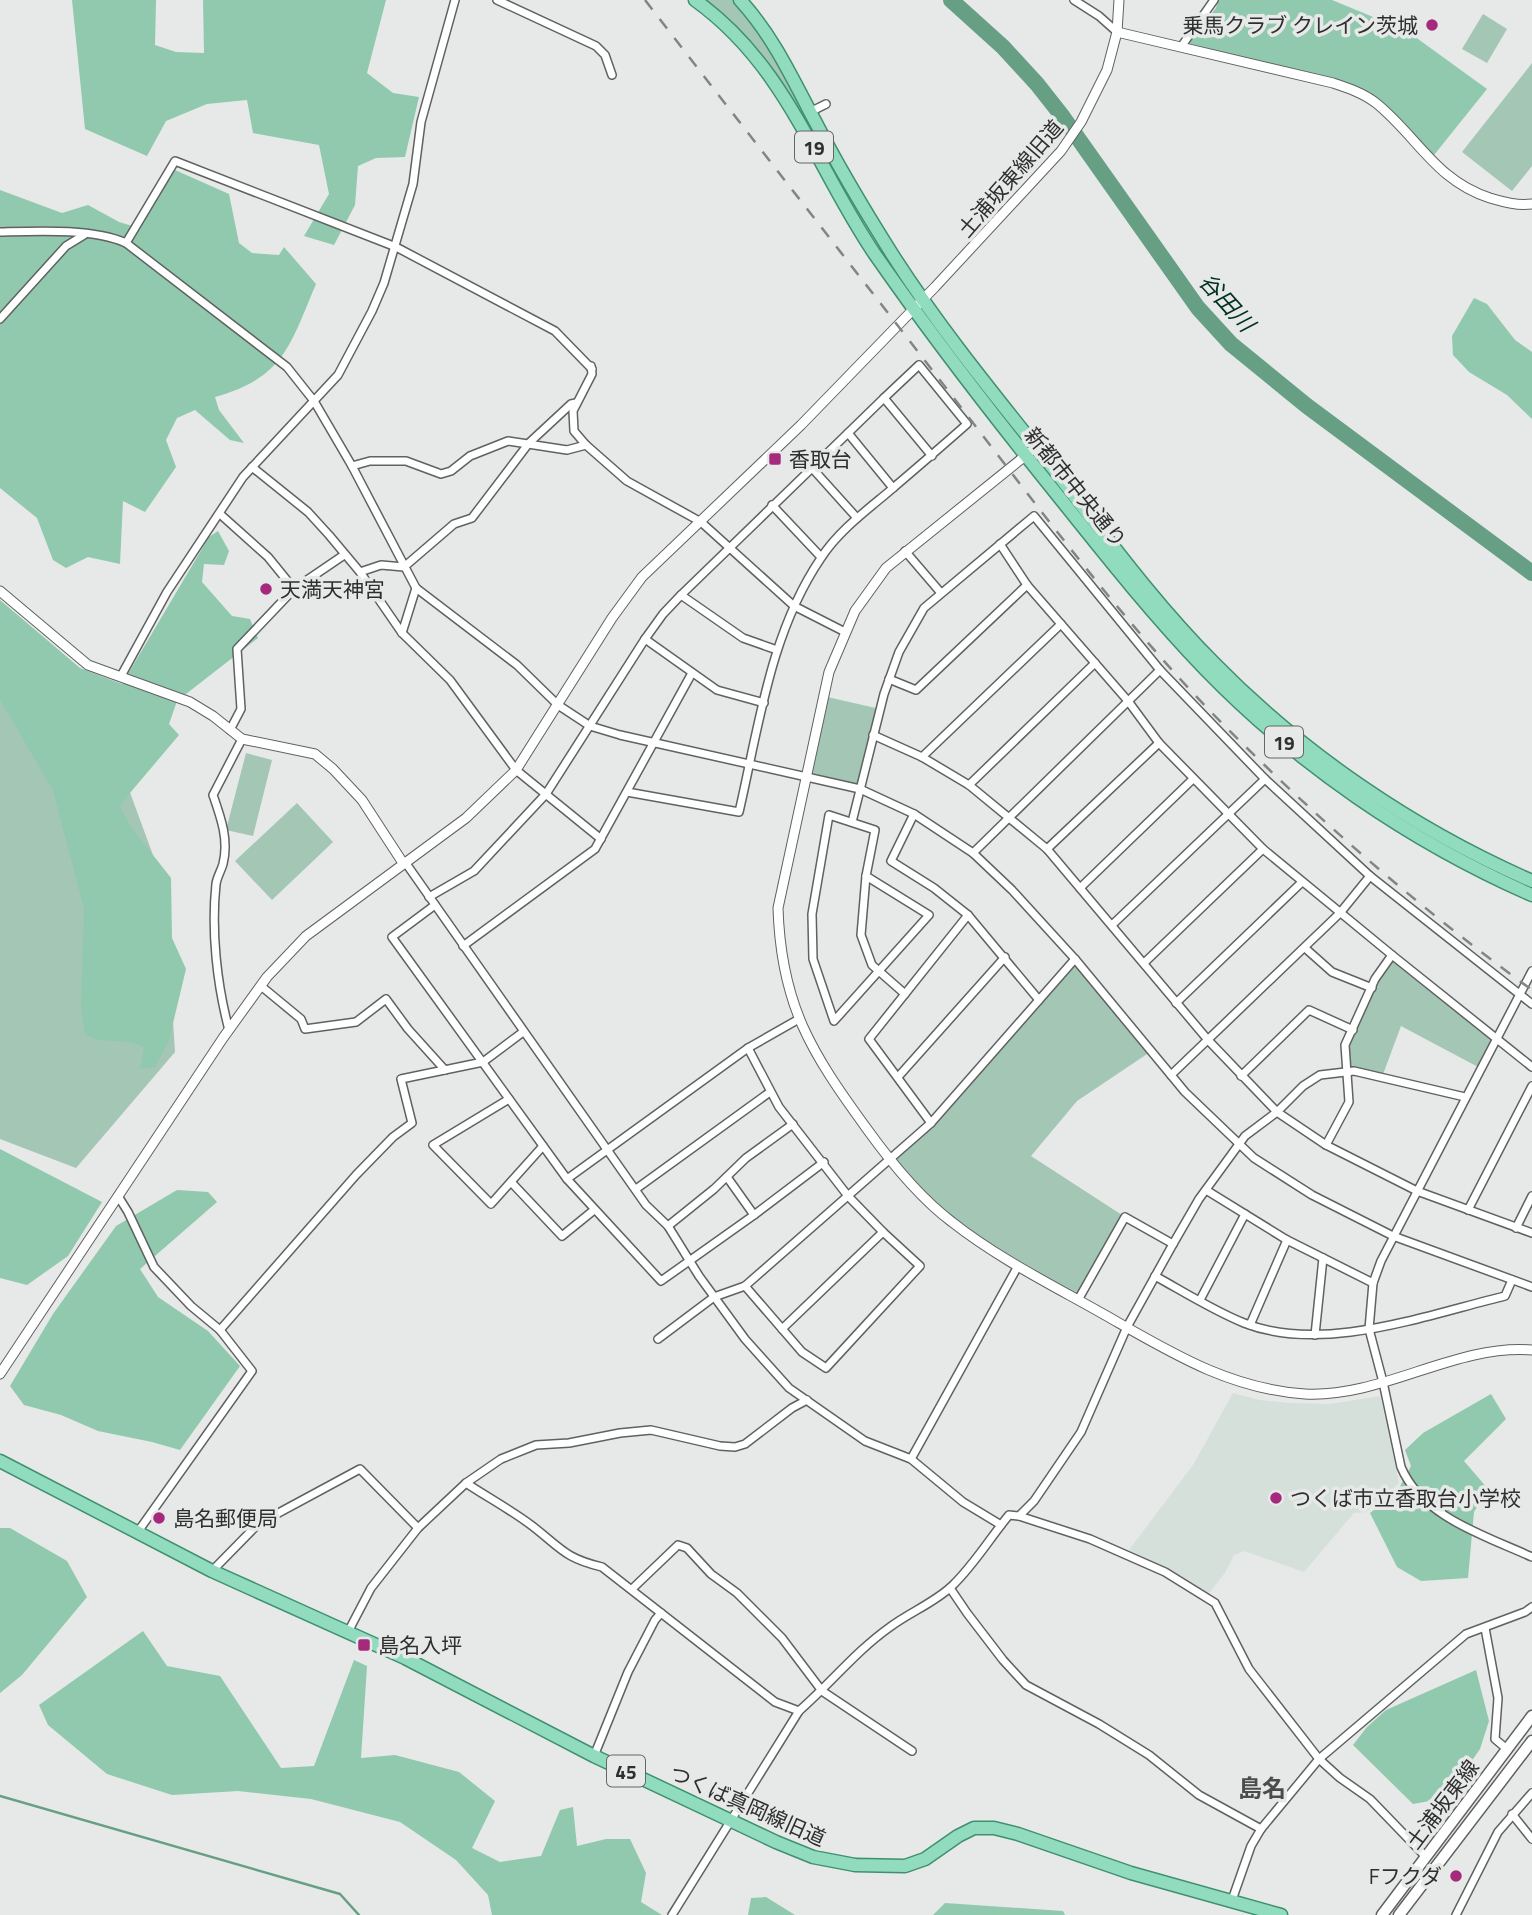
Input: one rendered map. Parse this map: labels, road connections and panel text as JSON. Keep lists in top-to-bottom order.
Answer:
{
  "streets": {
    "main road": [
      "19",
      "新都市中央通り",
      "45",
      "土浦坂東線",
      "つくば真岡線旧道"
    ],
    "street": ["土浦坂東線旧道"]
  },
  "crossings": [
    ["土浦坂東線旧道", "新都市中央通り"]
  ],
  "districts": ["島名"],
  "water": ["谷田川"],
  "places": {
    "other": [
      "乗馬クラブ クレイン茨城",
      "天満天神宮",
      "つくば市立香取台小学校",
      "島名郵便局",
      "Fフクダ"
    ],
    "transit": ["香取台", "島名入坪"]
  }
}
